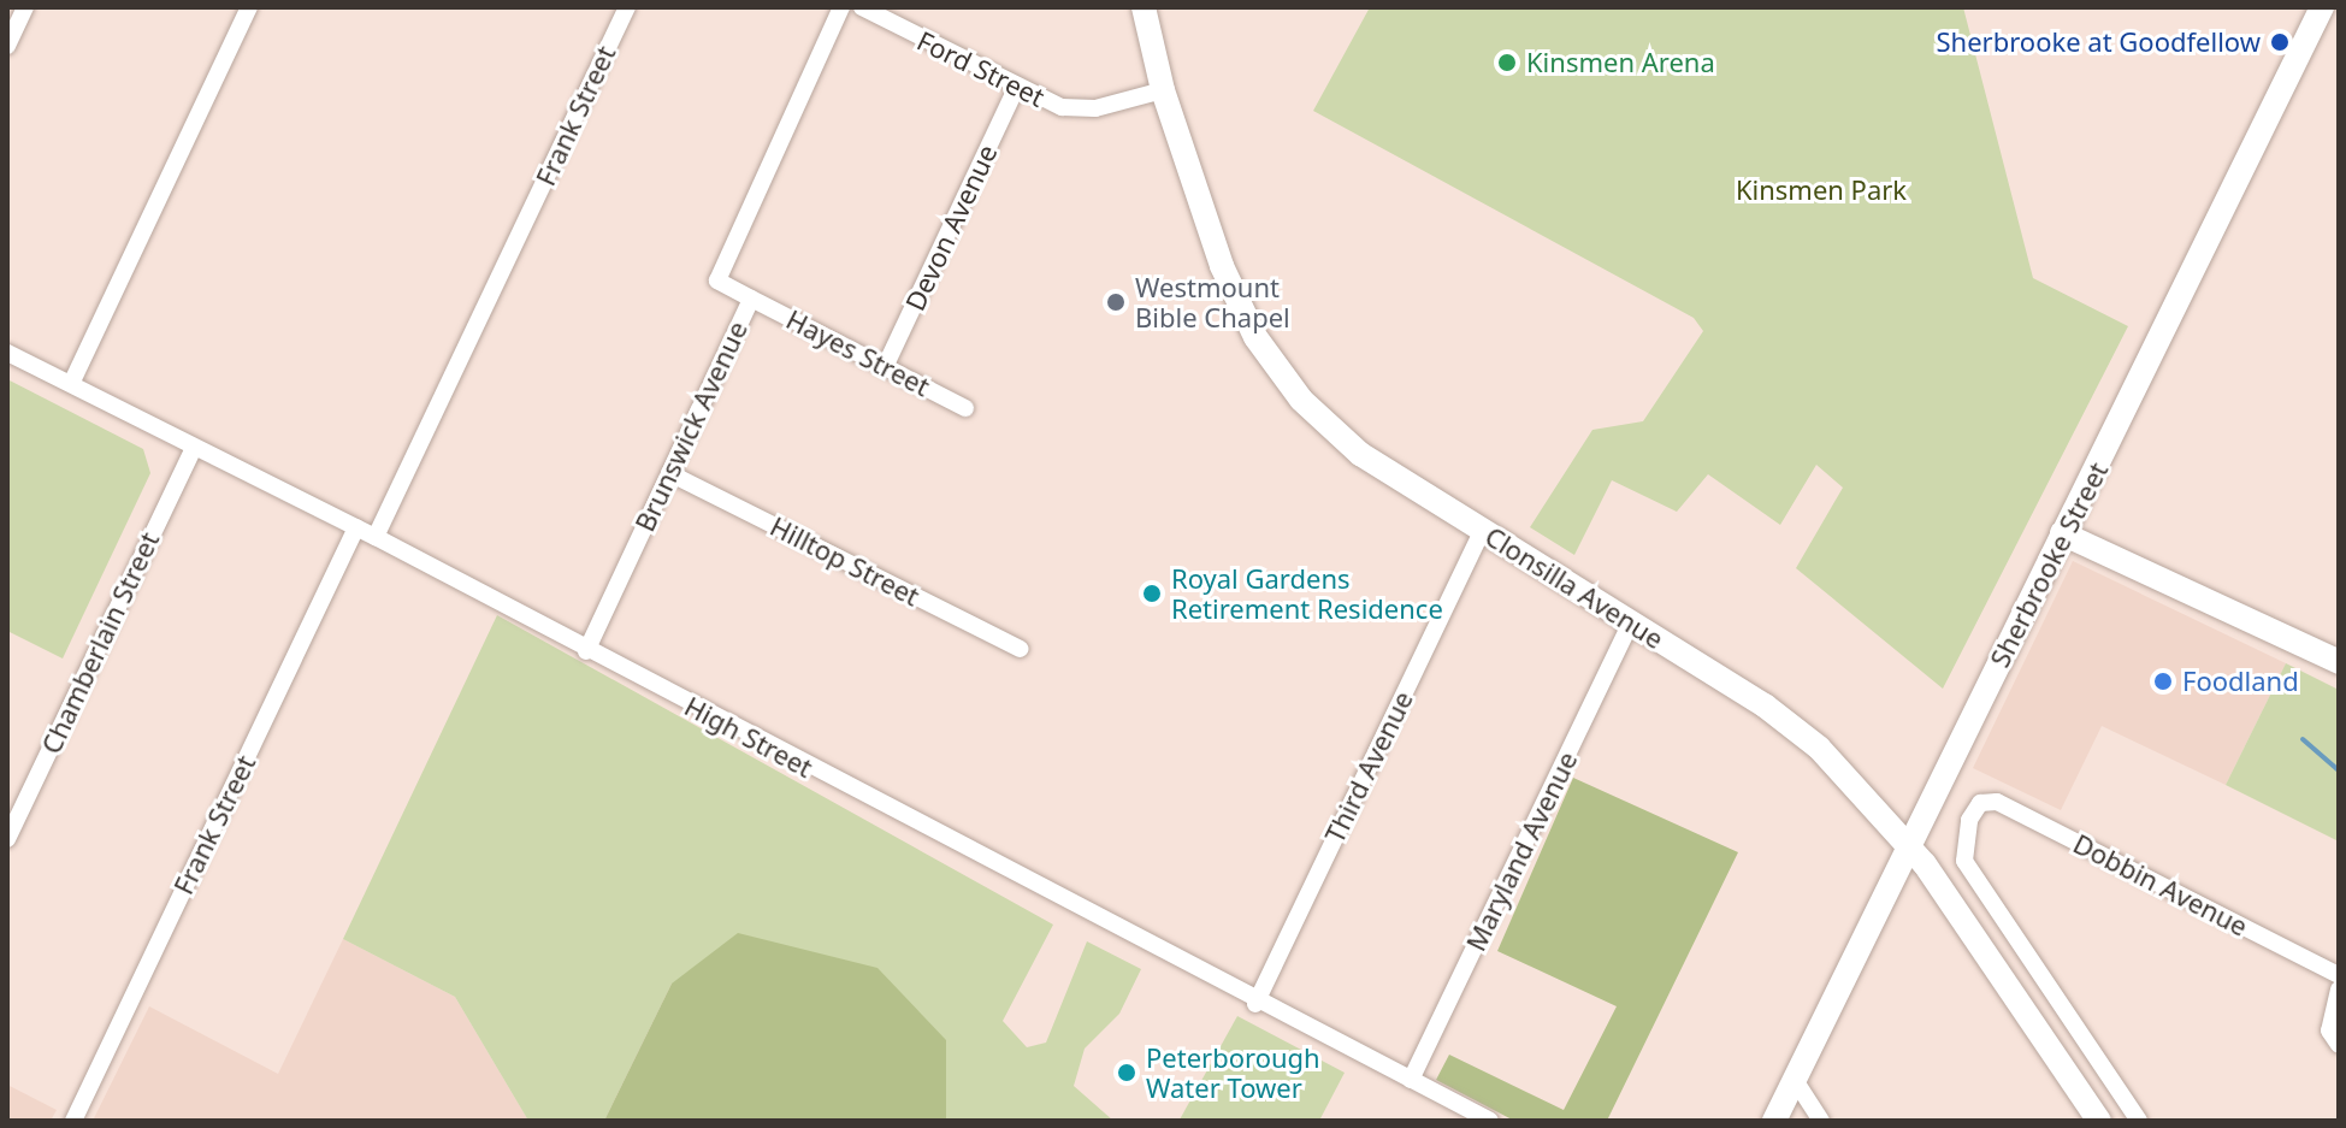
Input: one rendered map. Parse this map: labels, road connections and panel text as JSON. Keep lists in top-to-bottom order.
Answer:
{
  "streets": {
    "main road": ["Sherbrooke Street", "Clonsilla Avenue"],
    "street": [
      "Ford Street",
      "Frank Street",
      "Devon Avenue",
      "Hayes Street",
      "Brunswick Avenue",
      "Hilltop Street",
      "Chamberlain Street",
      "High Street",
      "Third Avenue",
      "Maryland Avenue",
      "Dobbin Avenue"
    ]
  },
  "crossings": [
    ["Ford Street", "Devon Avenue"],
    ["Ford Street", "Clonsilla Avenue"],
    ["Frank Street", "High Street"],
    ["Devon Avenue", "Hayes Street"],
    ["Hayes Street", "Brunswick Avenue"],
    ["Brunswick Avenue", "Hilltop Street"],
    ["Brunswick Avenue", "High Street"],
    ["Sherbrooke Street", "Clonsilla Avenue"],
    ["Clonsilla Avenue", "Third Avenue"],
    ["Clonsilla Avenue", "Maryland Avenue"],
    ["Chamberlain Street", "High Street"],
    ["High Street", "Third Avenue"],
    ["High Street", "Maryland Avenue"]
  ],
  "parks": ["Kinsmen Park"],
  "places": [
    "Sherbrooke at Goodfellow",
    "Kinsmen Arena",
    "Westmount Bible Chapel",
    "Royal Gardens Retirement Residence",
    "Foodland",
    "Peterborough Water Tower"
  ]
}
